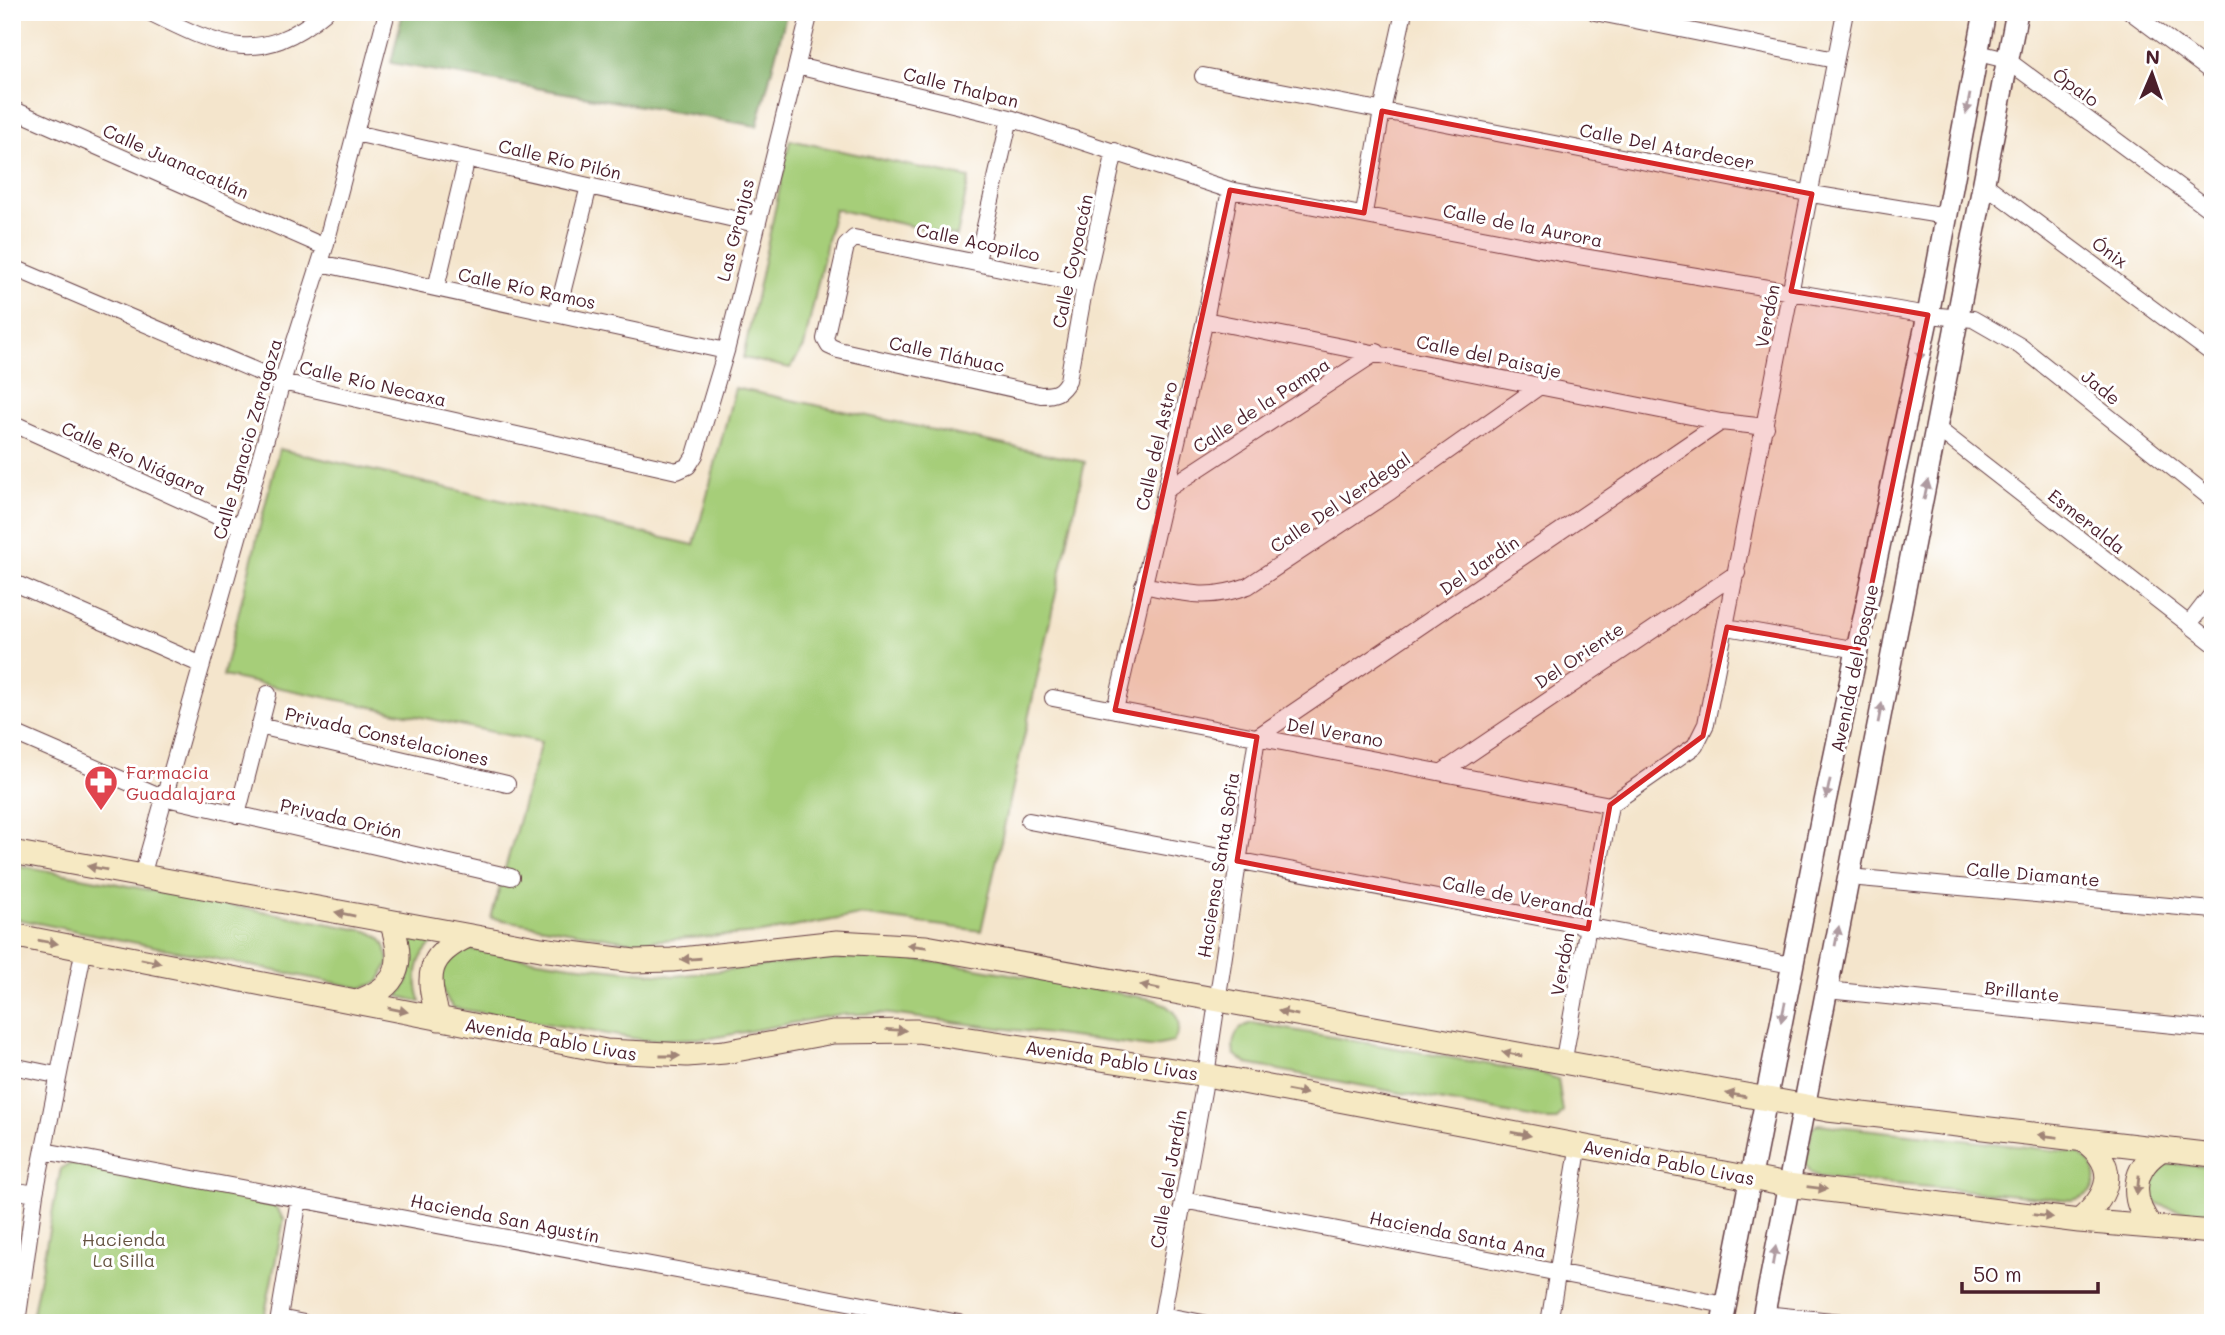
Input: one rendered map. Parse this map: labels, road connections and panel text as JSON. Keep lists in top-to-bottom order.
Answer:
{
  "streets": {
    "main road": ["Avenida Pablo Livas"],
    "street": [
      "Calle Thalpan",
      "Ópalo",
      "Calle Del Atardecer",
      "Calle Río Pilón",
      "Calle Juanacatlán",
      "Calle de la Aurora",
      "Las Granjas",
      "Calle Acopilco",
      "Ónix",
      "Calle Coyoacán",
      "Calle Río Ramos",
      "Verdón",
      "Calle Tláhuac",
      "Calle del Paisaje",
      "Calle Río Necaxa",
      "Jade",
      "Calle de la Pampa",
      "Calle Ignacio Zaragoza",
      "Calle del Astro",
      "Calle Río Niágara",
      "Calle Del Verdegal",
      "Esmeralda",
      "Del Jardín",
      "Del Oriente",
      "Avenida del Bosque",
      "Del Verano",
      "Privada Constelaciones",
      "Privada Orión",
      "Haciensa Santa Sofia",
      "Calle Diamante",
      "Calle de Veranda",
      "Brillante",
      "Calle del Jardín",
      "Hacienda San Agustín",
      "Hacienda Santa Ana"
    ]
  },
  "crossings": [
    ["Calle Thalpan", "Calle de la Aurora"],
    ["Calle Thalpan", "Las Granjas"],
    ["Calle Thalpan", "Calle Coyoacán"],
    ["Ópalo", "Avenida del Bosque"],
    ["Calle Del Atardecer", "Verdón"],
    ["Calle Del Atardecer", "Avenida del Bosque"],
    ["Calle Río Pilón", "Las Granjas"],
    ["Calle Río Pilón", "Calle Ignacio Zaragoza"],
    ["Calle Juanacatlán", "Calle Río Ramos"],
    ["Calle Juanacatlán", "Calle Ignacio Zaragoza"],
    ["Calle de la Aurora", "Calle Coyoacán"],
    ["Calle de la Aurora", "Verdón"],
    ["Calle de la Aurora", "Jade"],
    ["Calle de la Aurora", "Calle del Astro"],
    ["Calle de la Aurora", "Avenida del Bosque"],
    ["Las Granjas", "Calle Río Ramos"],
    ["Las Granjas", "Calle Río Necaxa"],
    ["Calle Acopilco", "Calle Coyoacán"],
    ["Calle Acopilco", "Calle Tláhuac"],
    ["Ónix", "Avenida del Bosque"],
    ["Calle Coyoacán", "Calle Tláhuac"],
    ["Calle Río Ramos", "Calle Ignacio Zaragoza"],
    ["Verdón", "Calle del Paisaje"],
    ["Verdón", "Del Oriente"],
    ["Verdón", "Del Verano"],
    ["Verdón", "Calle de Veranda"],
    ["Calle del Paisaje", "Calle de la Pampa"],
    ["Calle del Paisaje", "Calle del Astro"],
    ["Calle del Paisaje", "Calle Del Verdegal"],
    ["Calle del Paisaje", "Del Jardín"],
    ["Calle Río Necaxa", "Calle Ignacio Zaragoza"],
    ["Jade", "Avenida del Bosque"],
    ["Calle de la Pampa", "Calle del Astro"],
    ["Calle Ignacio Zaragoza", "Calle Río Niágara"],
    ["Calle Ignacio Zaragoza", "Privada Orión"],
    ["Calle del Astro", "Calle Del Verdegal"],
    ["Calle del Astro", "Del Verano"],
    ["Esmeralda", "Avenida del Bosque"],
    ["Del Jardín", "Del Verano"],
    ["Del Jardín", "Haciensa Santa Sofia"],
    ["Del Oriente", "Del Verano"],
    ["Avenida del Bosque", "Calle Diamante"],
    ["Avenida del Bosque", "Calle de Veranda"],
    ["Avenida del Bosque", "Brillante"],
    ["Avenida del Bosque", "Avenida Pablo Livas"],
    ["Avenida del Bosque", "Hacienda Santa Ana"],
    ["Del Verano", "Haciensa Santa Sofia"],
    ["Haciensa Santa Sofia", "Calle de Veranda"],
    ["Haciensa Santa Sofia", "Calle del Jardín"],
    ["Avenida Pablo Livas", "Calle del Jardín"],
    ["Calle del Jardín", "Hacienda Santa Ana"]
  ],
  "parks": ["Hacienda La Silla"],
  "places": {
    "pharmacy": ["Farmacia Guadalajara"]
  },
  "scale_bar": "50 m",
  "north": "top"
}
